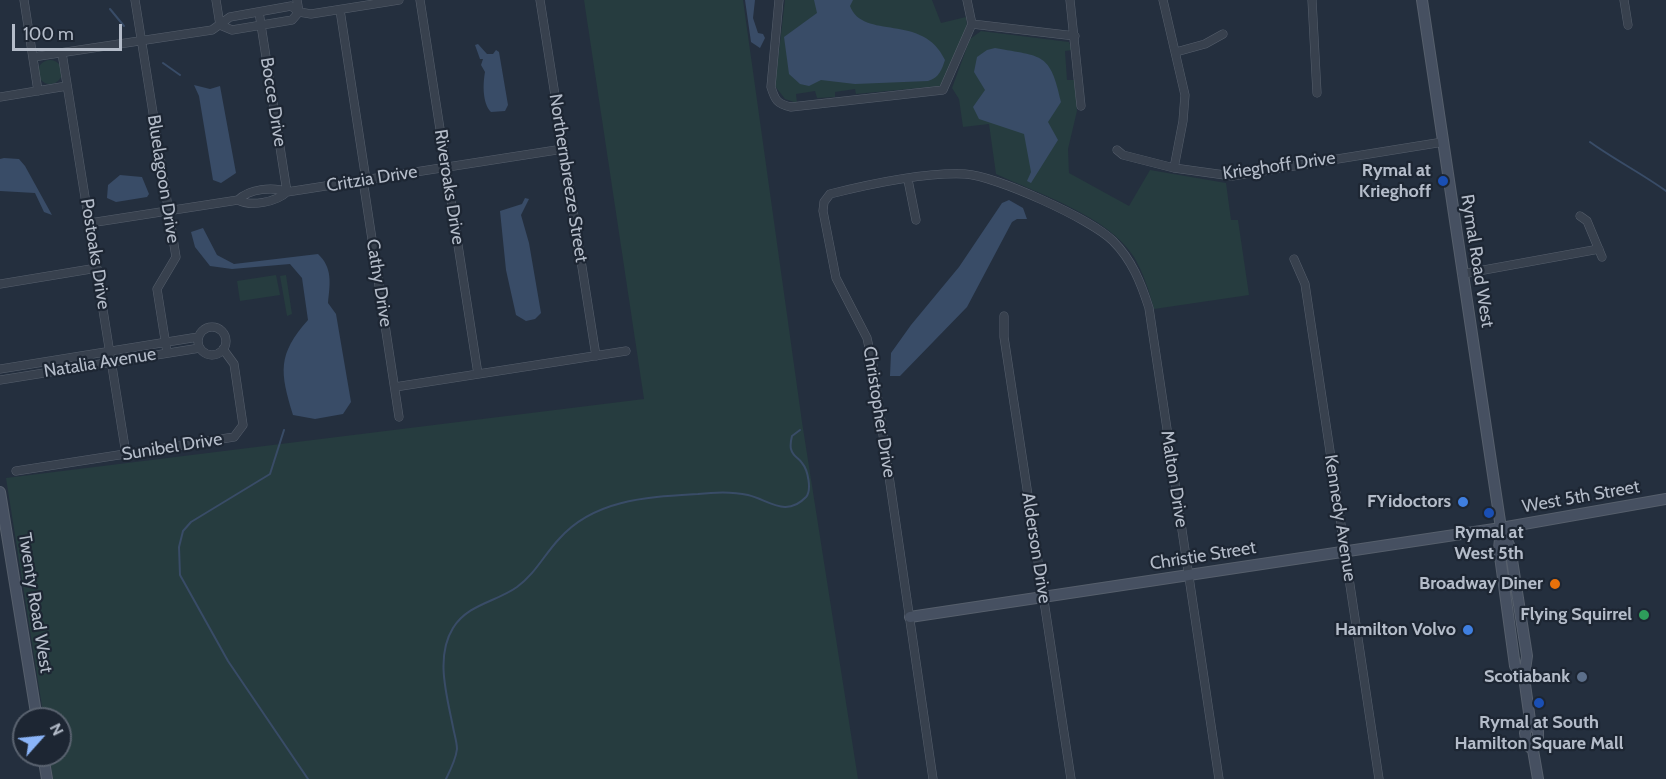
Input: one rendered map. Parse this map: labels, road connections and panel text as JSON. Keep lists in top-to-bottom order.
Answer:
{
  "streets": {
    "street": [
      "Bocce Drive",
      "Krieghoff Drive",
      "Northernbreeze Street",
      "Bluelagoon Drive",
      "Critzia Drive",
      "Riveroaks Drive",
      "Postoaks Drive",
      "Rymal Road West",
      "Cathy Drive",
      "Natalia Avenue",
      "Christopher Drive",
      "Sunibel Drive",
      "Malton Drive",
      "West 5th Street",
      "Kennedy Avenue",
      "Alderson Drive",
      "Christie Street",
      "Twenty Road West"
    ]
  },
  "crossings": [
    ["Bocce Drive", "Critzia Drive"],
    ["Krieghoff Drive", "Rymal Road West"],
    ["Northernbreeze Street", "Critzia Drive"],
    ["Bluelagoon Drive", "Critzia Drive"],
    ["Bluelagoon Drive", "Natalia Avenue"],
    ["Critzia Drive", "Riveroaks Drive"],
    ["Critzia Drive", "Postoaks Drive"],
    ["Critzia Drive", "Cathy Drive"],
    ["Postoaks Drive", "Natalia Avenue"],
    ["Postoaks Drive", "Sunibel Drive"],
    ["Rymal Road West", "West 5th Street"],
    ["Rymal Road West", "Christie Street"],
    ["Natalia Avenue", "Sunibel Drive"],
    ["Christopher Drive", "Malton Drive"],
    ["Christopher Drive", "Christie Street"],
    ["Malton Drive", "Christie Street"],
    ["West 5th Street", "Christie Street"],
    ["Kennedy Avenue", "Christie Street"],
    ["Alderson Drive", "Christie Street"]
  ],
  "places": [
    "Rymal at Krieghoff",
    "FYidoctors",
    "Rymal at West 5th",
    "Broadway Diner",
    "Flying Squirrel",
    "Hamilton Volvo",
    "Scotiabank",
    "Rymal at South Hamilton Square Mall"
  ],
  "scale_bar": "100 m",
  "north": "top right"
}
